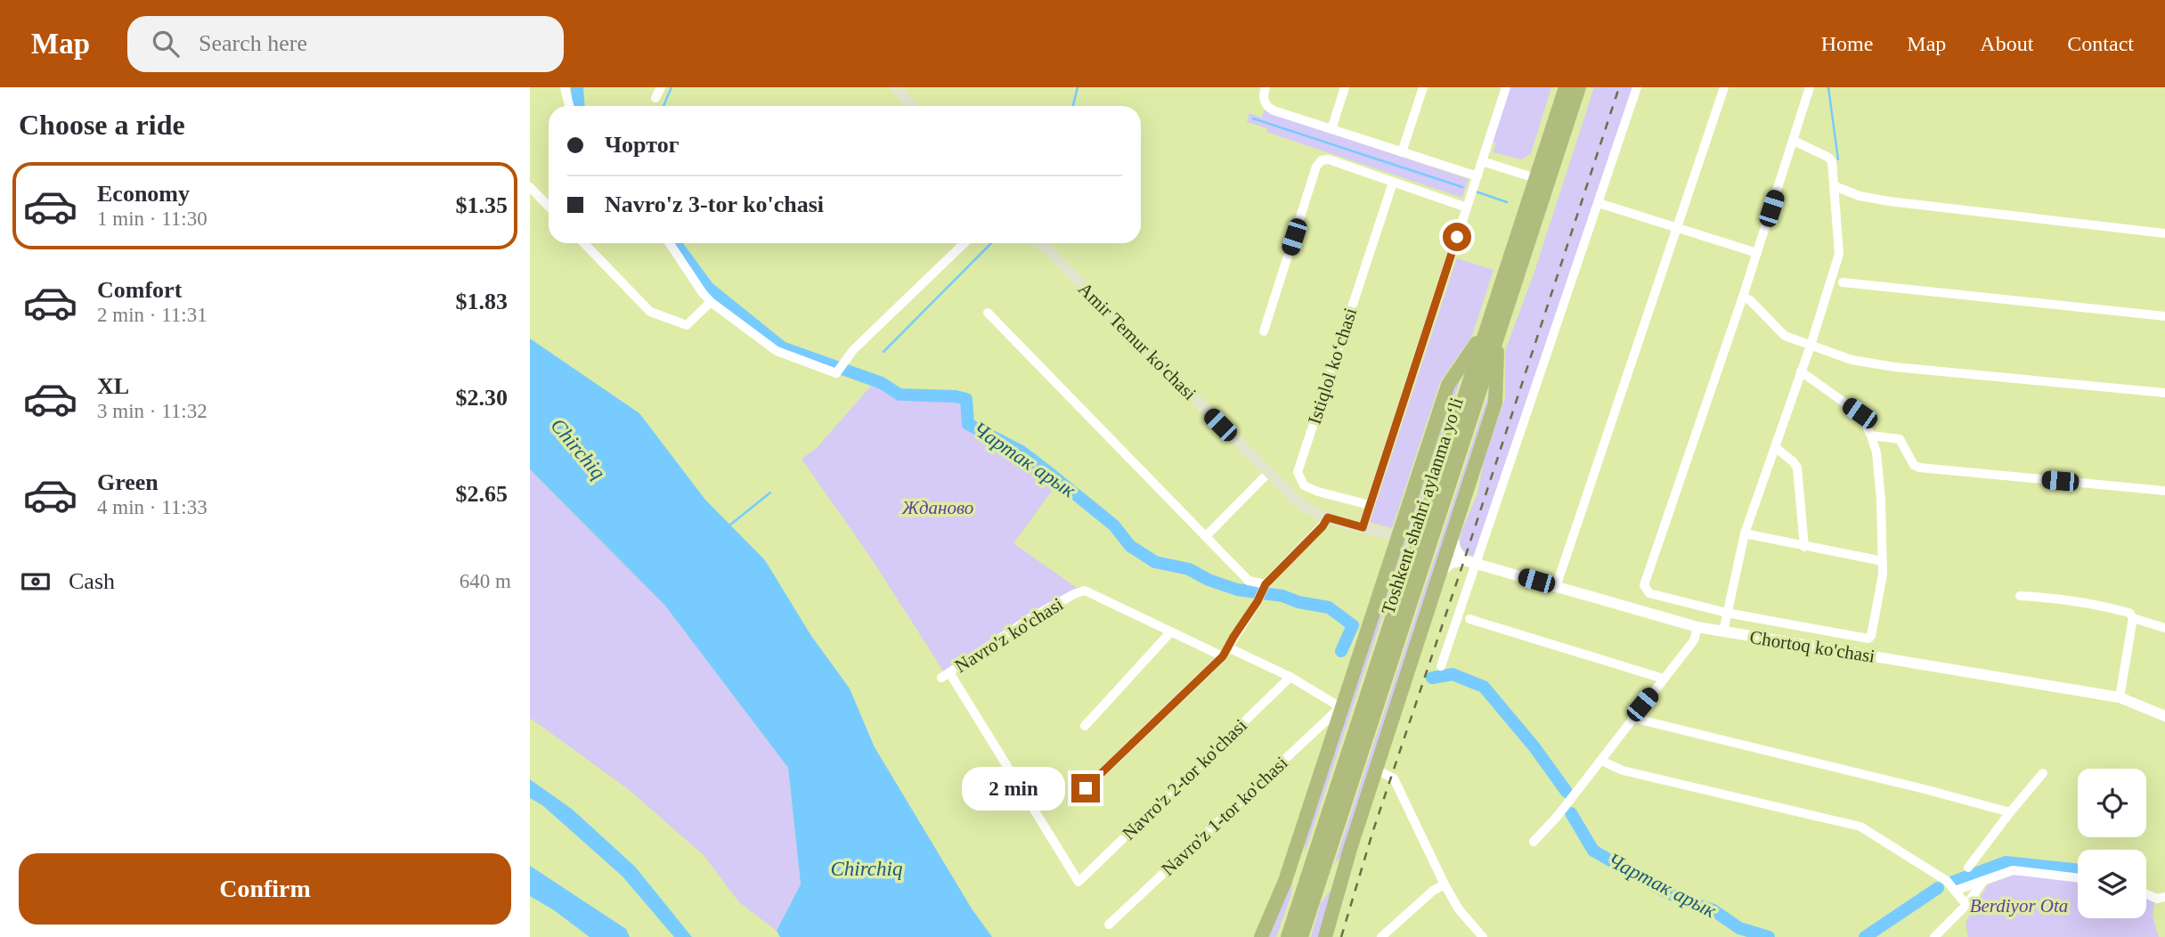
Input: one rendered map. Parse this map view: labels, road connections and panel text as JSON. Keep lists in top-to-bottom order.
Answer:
{
  "streets": {
    "highway": ["Toshkent shahri aylanma yoʻli"],
    "main road": ["Amir Temur ko'chasi"],
    "street": [
      "Istiqlol koʻchasi",
      "Navro'z ko'chasi",
      "Chortoq ko'chasi",
      "Navro'z 2-tor ko'chasi",
      "Navro'z 1-tor ko'chasi"
    ]
  },
  "crossings": [
    ["Navro'z ko'chasi", "Navro'z 2-tor ko'chasi"]
  ],
  "water": ["Chirchiq", "Чартак арык"],
  "parks": ["Жданово", "Berdiyor Ota"],
  "page": {
    "header": "Map",
    "search": "Search here",
    "nav": [
      "Home",
      "Map",
      "About",
      "Contact"
    ],
    "heading": "Choose a ride",
    "banner": ["Чортог", "Navro'z 3-tor ko'chasi"],
    "list": [
      {
        "name": "Economy",
        "note": "1 min · 11:30",
        "value": "$1.35"
      },
      {
        "name": "Comfort",
        "note": "2 min · 11:31",
        "value": "$1.83"
      },
      {
        "name": "XL",
        "note": "3 min · 11:32",
        "value": "$2.30"
      },
      {
        "name": "Green",
        "note": "4 min · 11:33",
        "value": "$2.65"
      }
    ],
    "pay": ["Cash", "640 m"],
    "bubble": "2 min",
    "buttons": "Confirm"
  }
}
